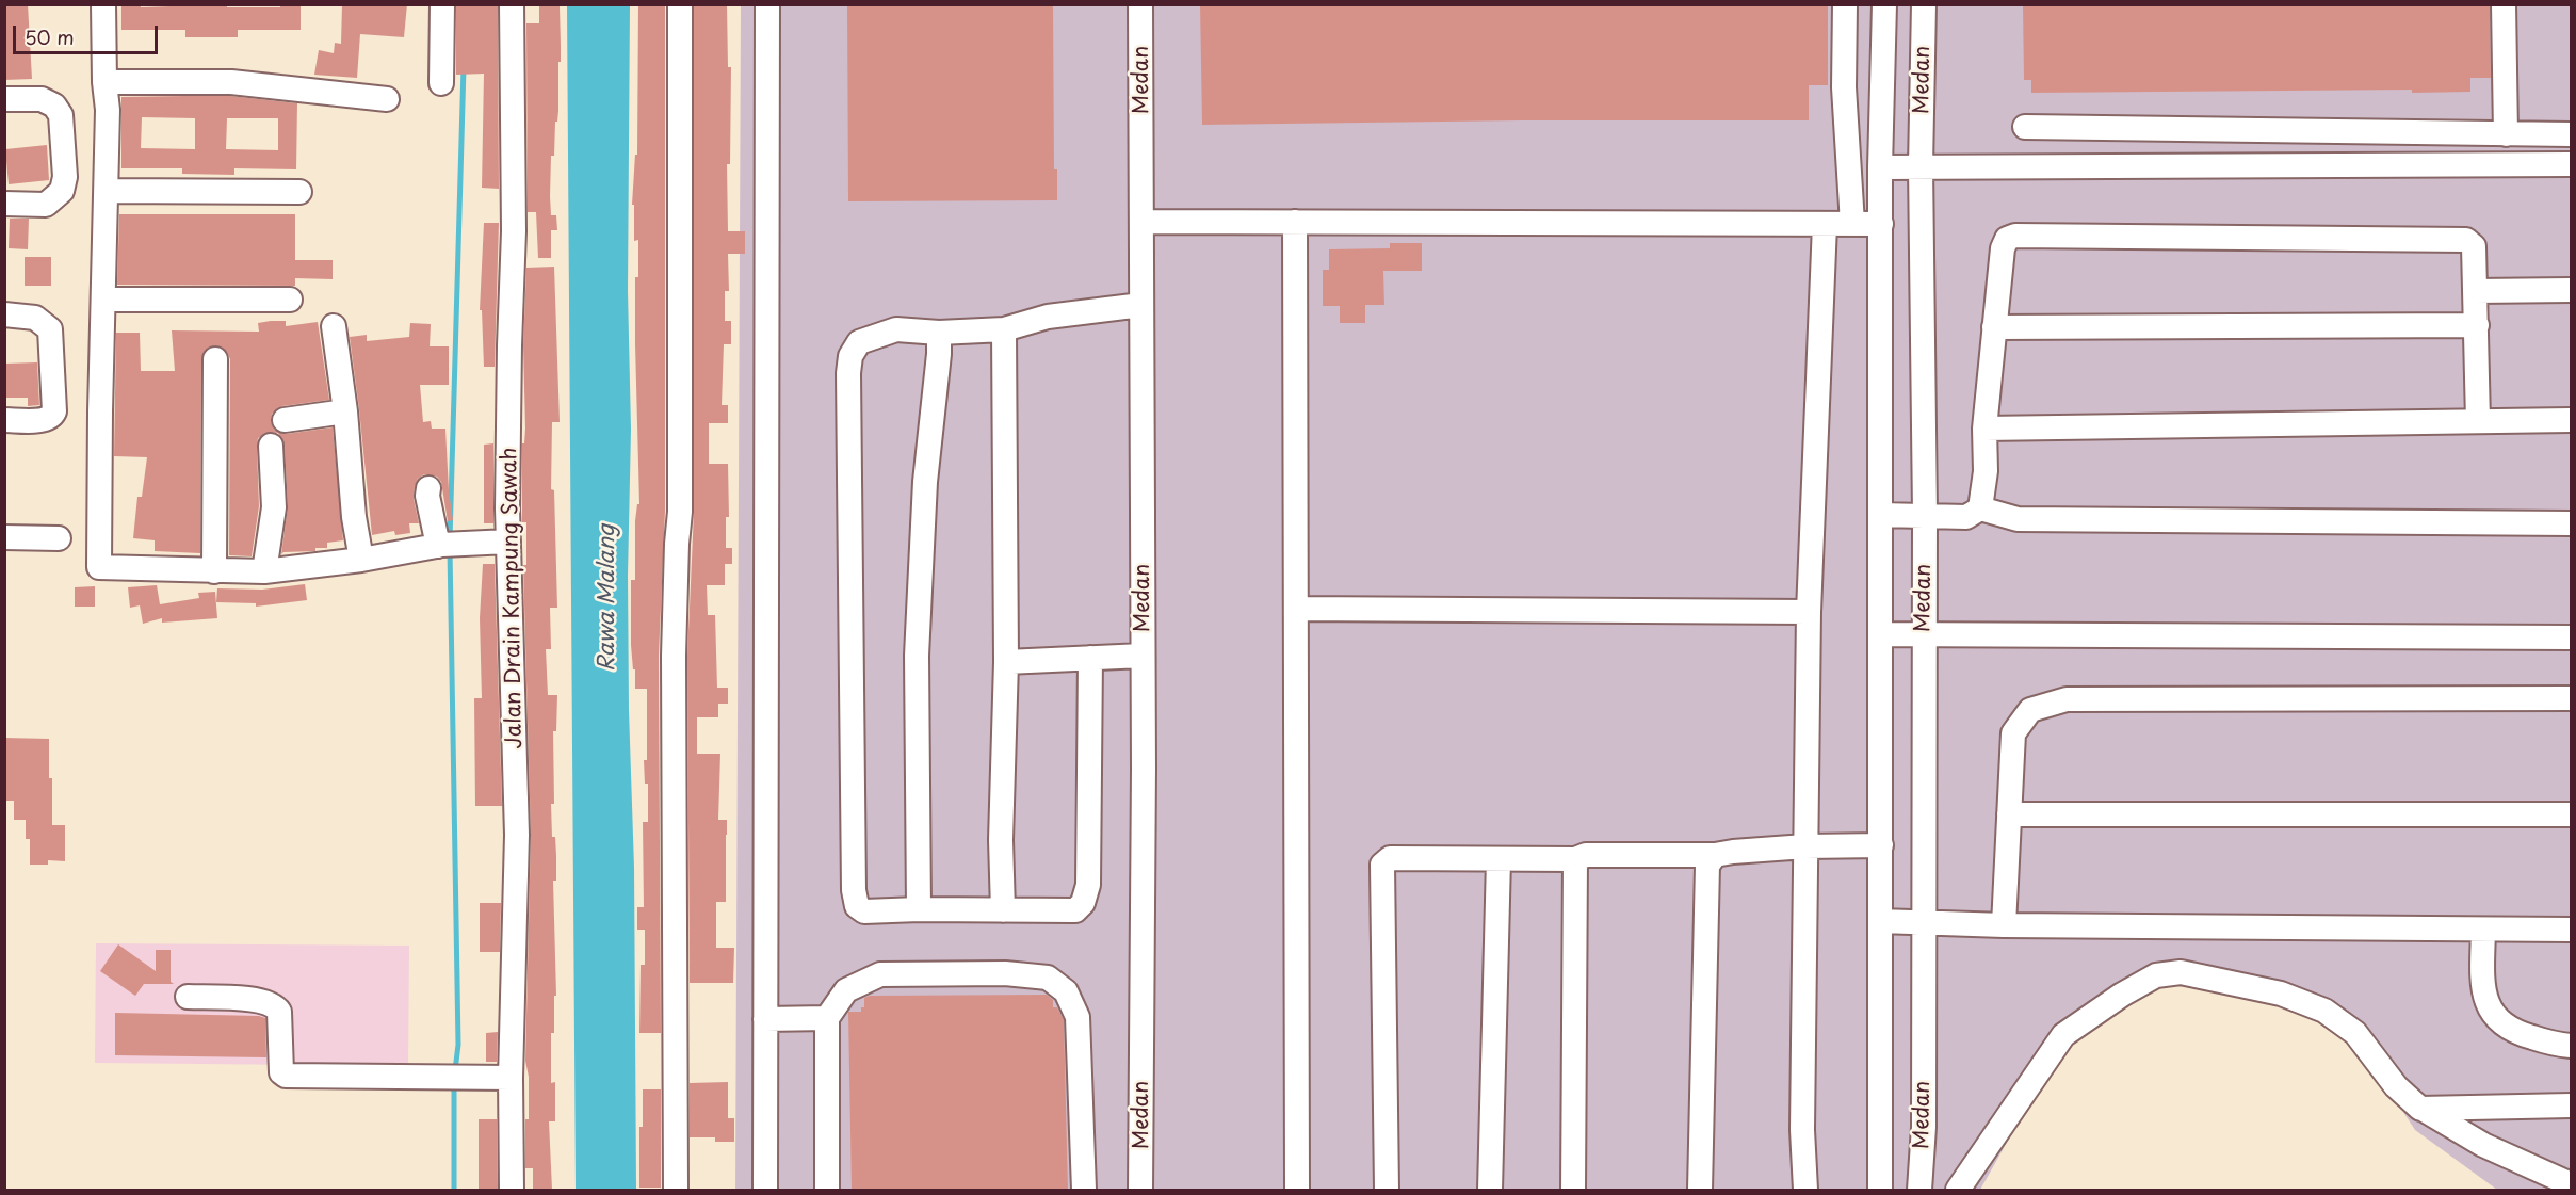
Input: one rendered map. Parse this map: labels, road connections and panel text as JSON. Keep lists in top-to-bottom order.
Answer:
{
  "streets": {
    "street": ["Medan", "Jalan Drain Kampung Sawah"]
  },
  "water": ["Rawa Malang"],
  "scale_bar": "50 m"
}
